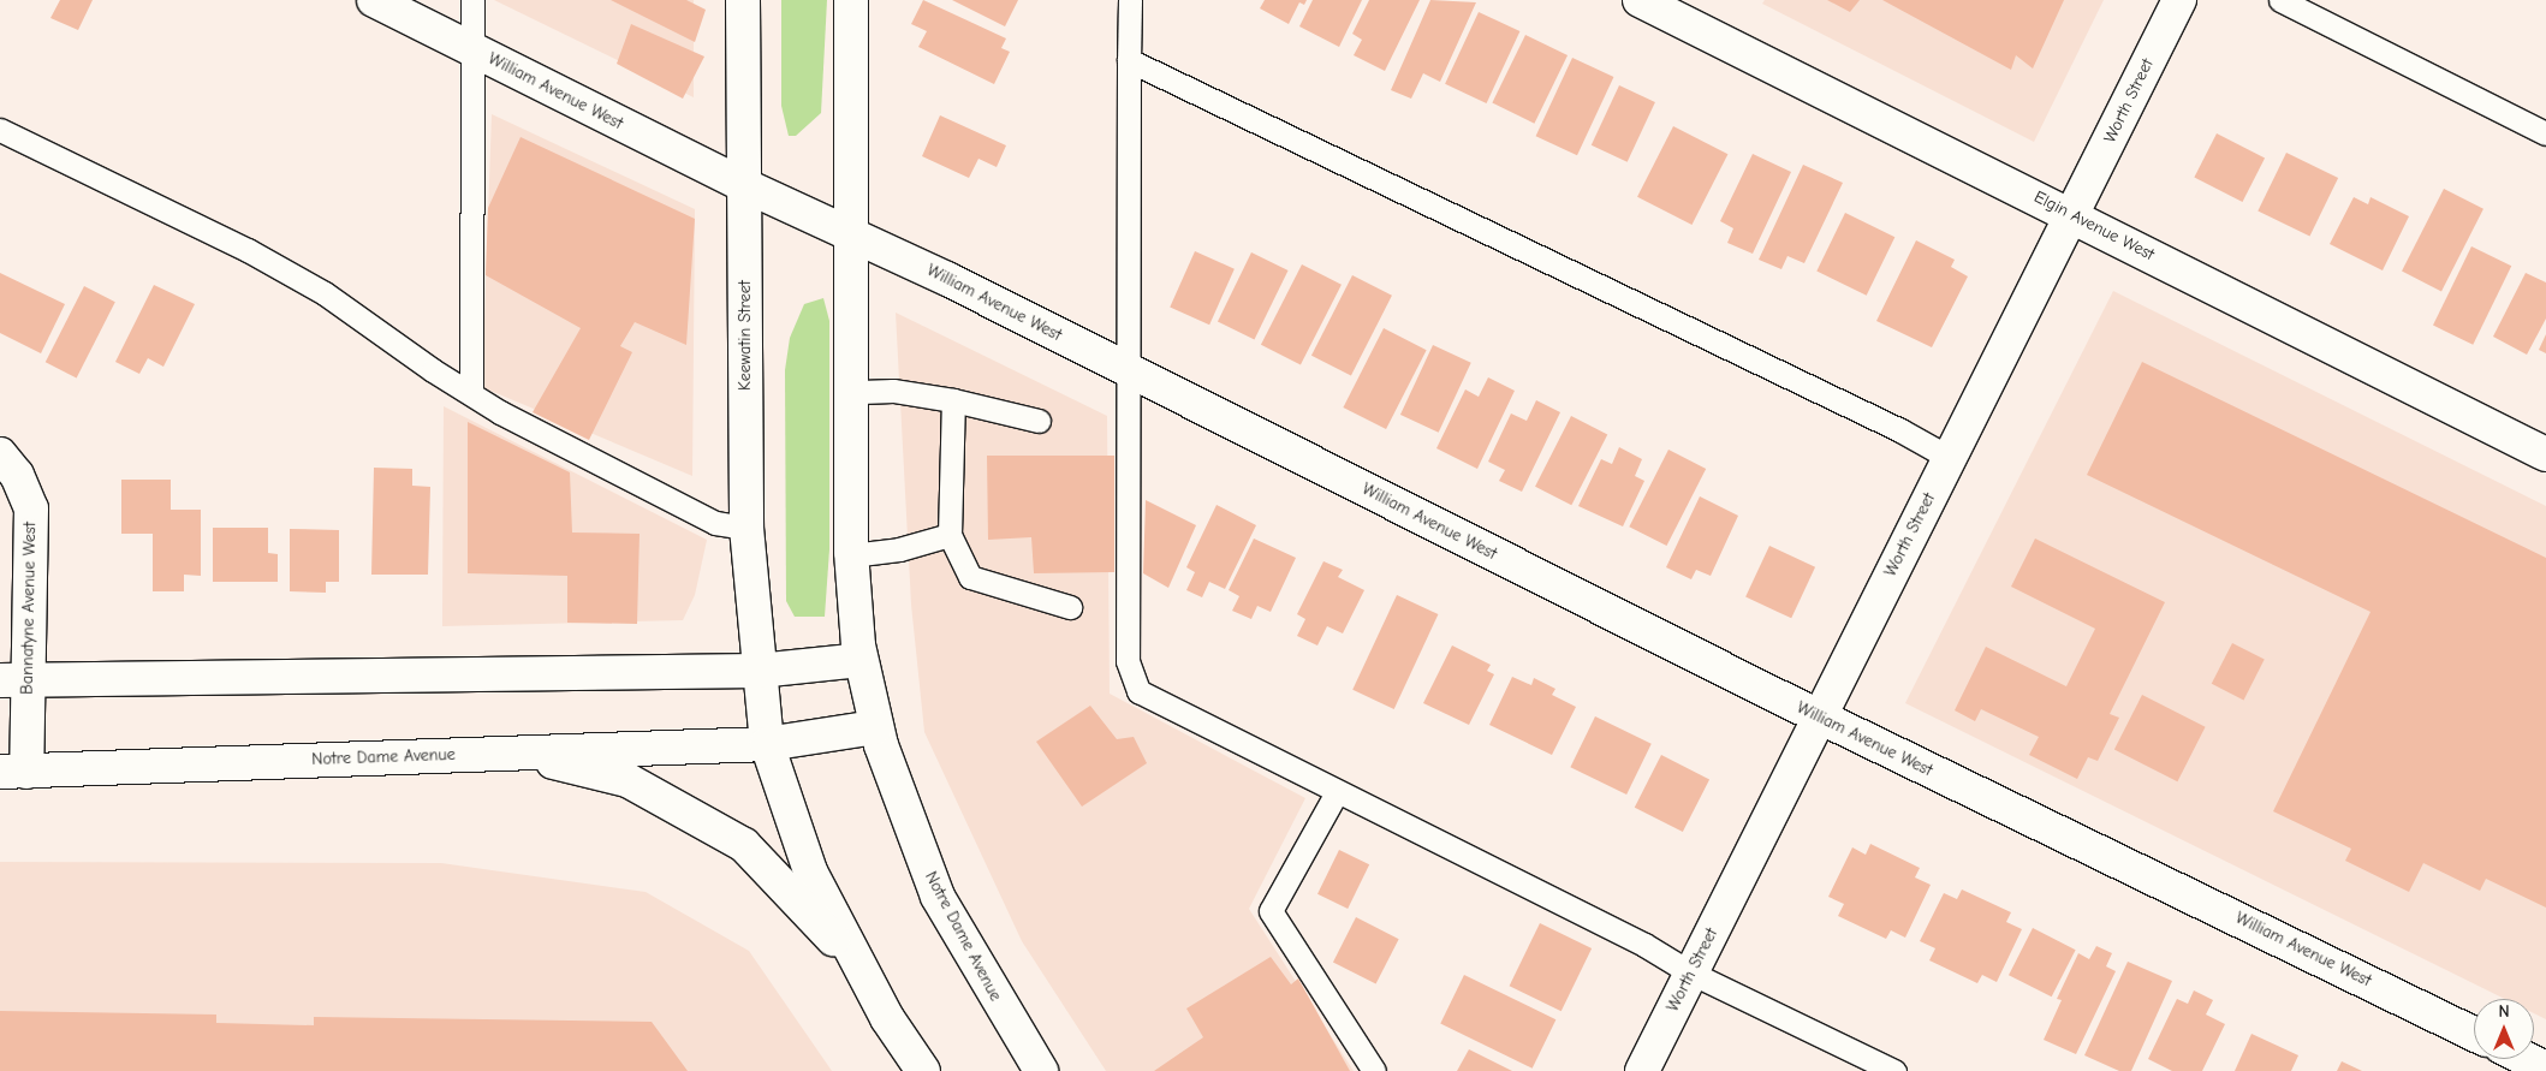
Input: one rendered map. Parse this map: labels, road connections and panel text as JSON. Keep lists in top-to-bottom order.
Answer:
{
  "streets": {
    "street": [
      "William Avenue West",
      "Worth Street",
      "Elgin Avenue West",
      "Keewatin Street",
      "Bannatyne Avenue West",
      "Notre Dame Avenue"
    ]
  },
  "crossings": [
    ["William Avenue West", "Worth Street"],
    ["William Avenue West", "Keewatin Street"],
    ["Worth Street", "Elgin Avenue West"],
    ["Bannatyne Avenue West", "Notre Dame Avenue"]
  ],
  "north": "top"
}
